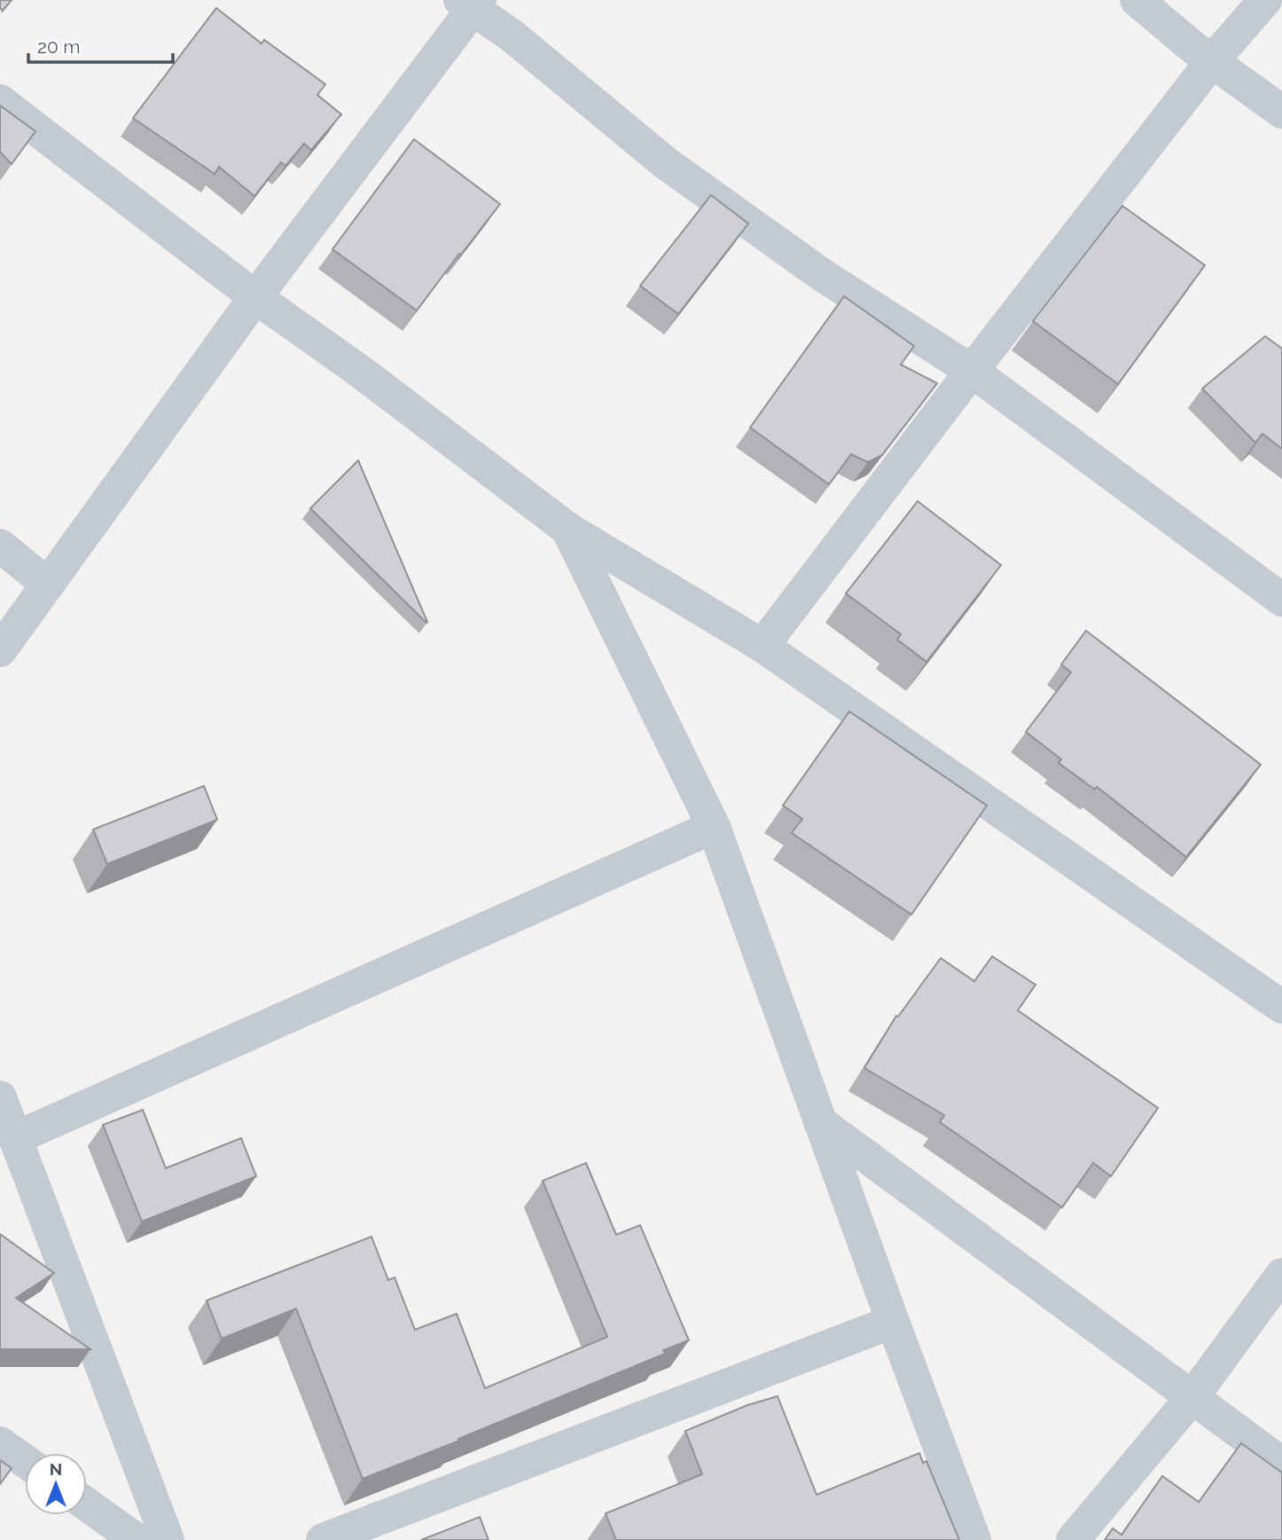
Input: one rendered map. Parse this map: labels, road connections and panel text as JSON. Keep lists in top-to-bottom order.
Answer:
{
  "scale_bar": "20 m",
  "north": "top"
}
